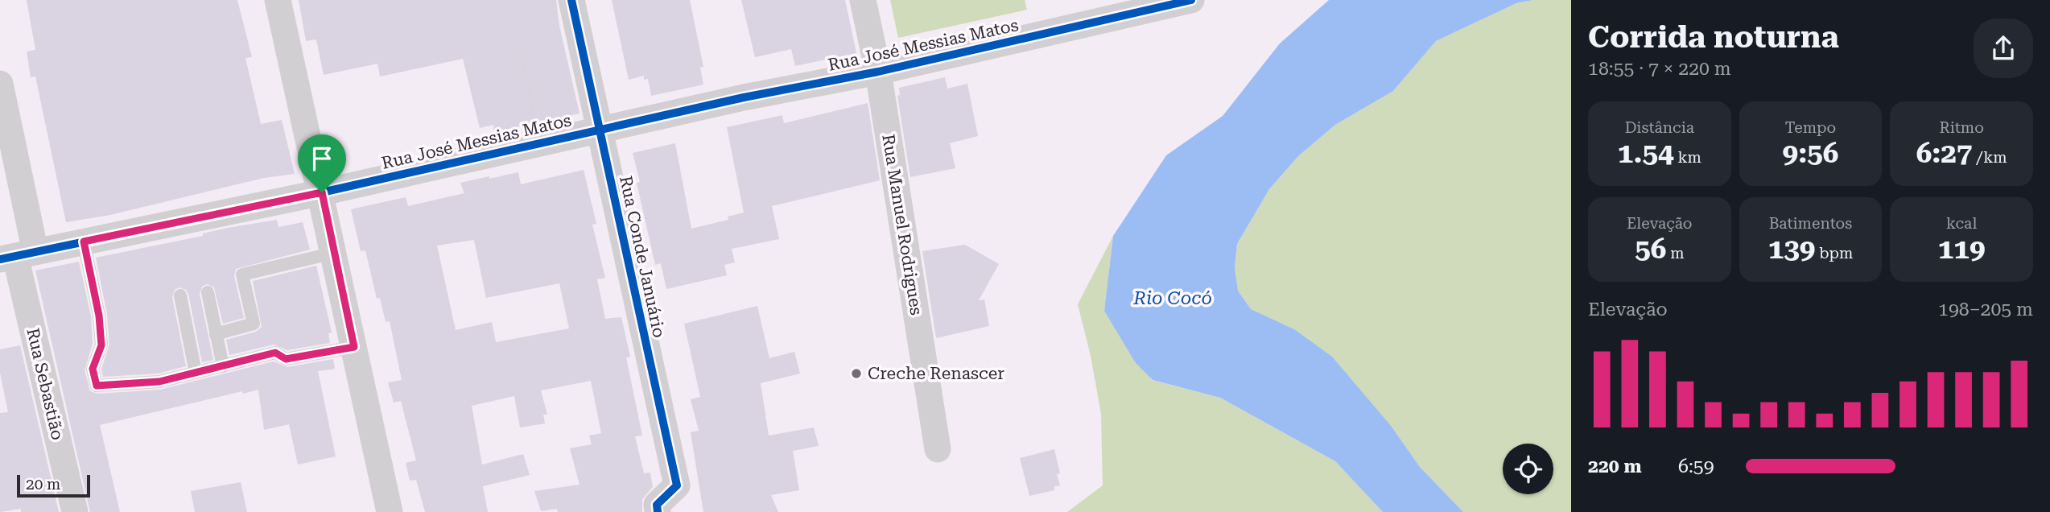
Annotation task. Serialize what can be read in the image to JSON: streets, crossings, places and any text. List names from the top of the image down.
{
  "streets": {
    "street": [
      "Rua José Messias Matos",
      "Rua Manuel Rodrigues",
      "Rua Conde Januário",
      "Rua Sebastião"
    ]
  },
  "crossings": [
    ["Rua José Messias Matos", "Rua Manuel Rodrigues"],
    ["Rua José Messias Matos", "Rua Conde Januário"],
    ["Rua José Messias Matos", "Rua Sebastião"]
  ],
  "water": ["Rio Cocó"],
  "places": ["Creche Renascer"],
  "scale_bar": "20 m",
  "page": {
    "heading": ["Corrida noturna", "18:55 · 7 × 220 m"],
    "stats": [
      ["Distância", "1.54 km"],
      ["Tempo", "9:56"],
      ["Ritmo", "6:27 /km"],
      ["Elevação", "56 m"],
      ["Batimentos", "139 bpm"],
      ["kcal", "119"]
    ],
    "chart": ["Elevação", "198–205 m"],
    "list": [
      {
        "name": "220 m",
        "note": "6:59"
      }
    ],
    "scale": "20 m"
  }
}
